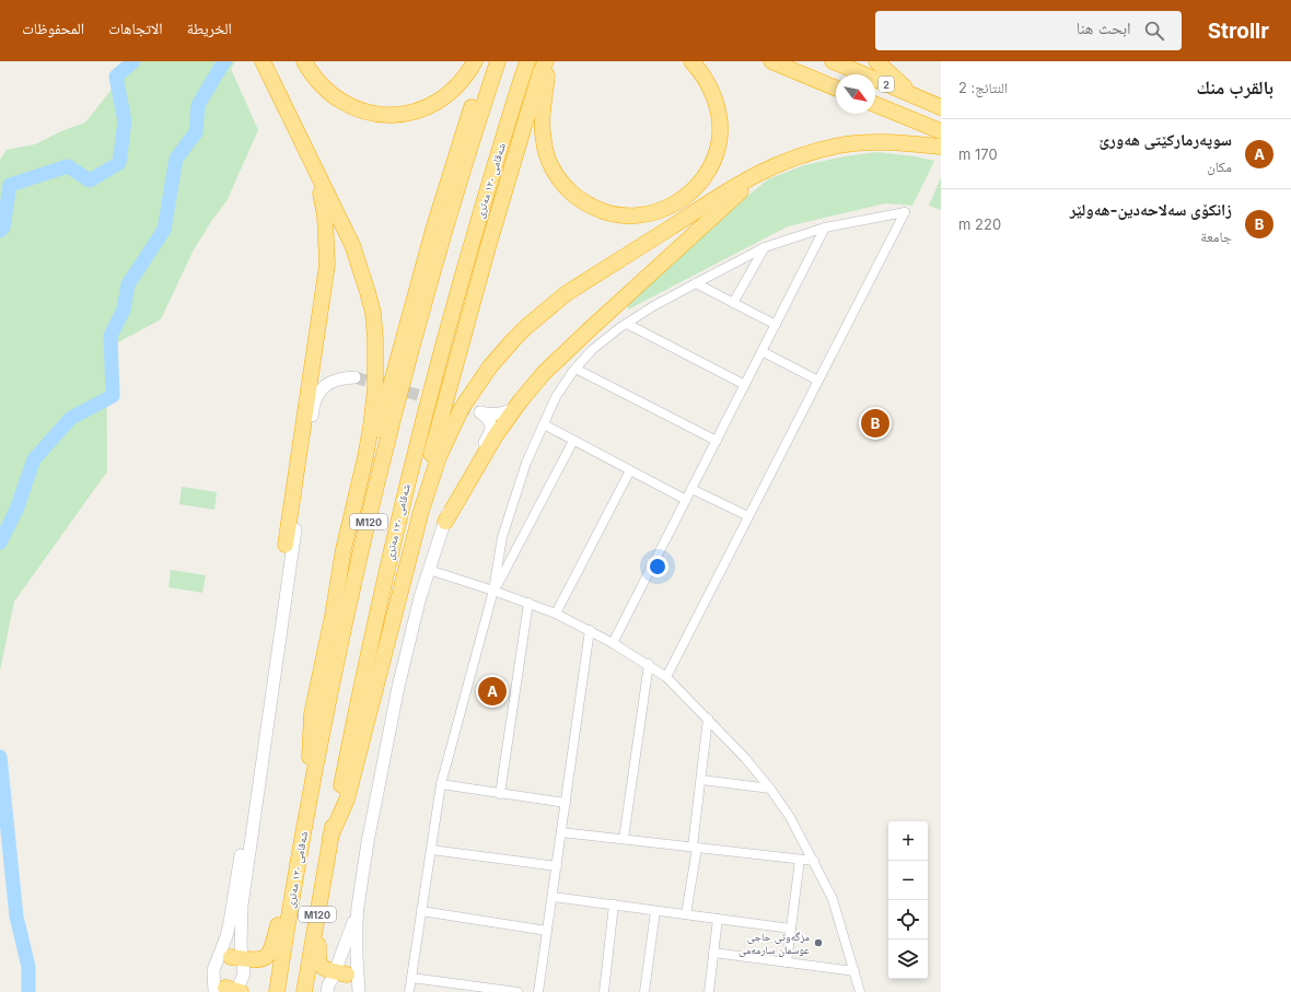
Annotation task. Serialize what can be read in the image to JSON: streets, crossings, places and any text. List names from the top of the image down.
{
  "streets": {
    "highway": ["2", "شەقامی ١٢٠ مەتری", "M120"]
  },
  "places": ["مزگەوتی حاجی عوسمان سارمەمی"],
  "north": "bottom right",
  "page": {
    "header": "Strollr",
    "search": "ابحث هنا",
    "nav": ["الخريطة", "الاتجاهات", "المحفوظات"],
    "heading": ["بالقرب منك", "النتائج: 2"],
    "list": [
      {
        "mark": "A",
        "name": "سوپەرمارکێتی هەورێ",
        "note": "مكان",
        "value": "170 m"
      },
      {
        "mark": "B",
        "name": "زانکۆی سەلاحەدین-هەولێر",
        "note": "جامعة",
        "value": "220 m"
      }
    ],
    "pins": ["B", "A"],
    "map_buttons": ["+", "−"]
  }
}
